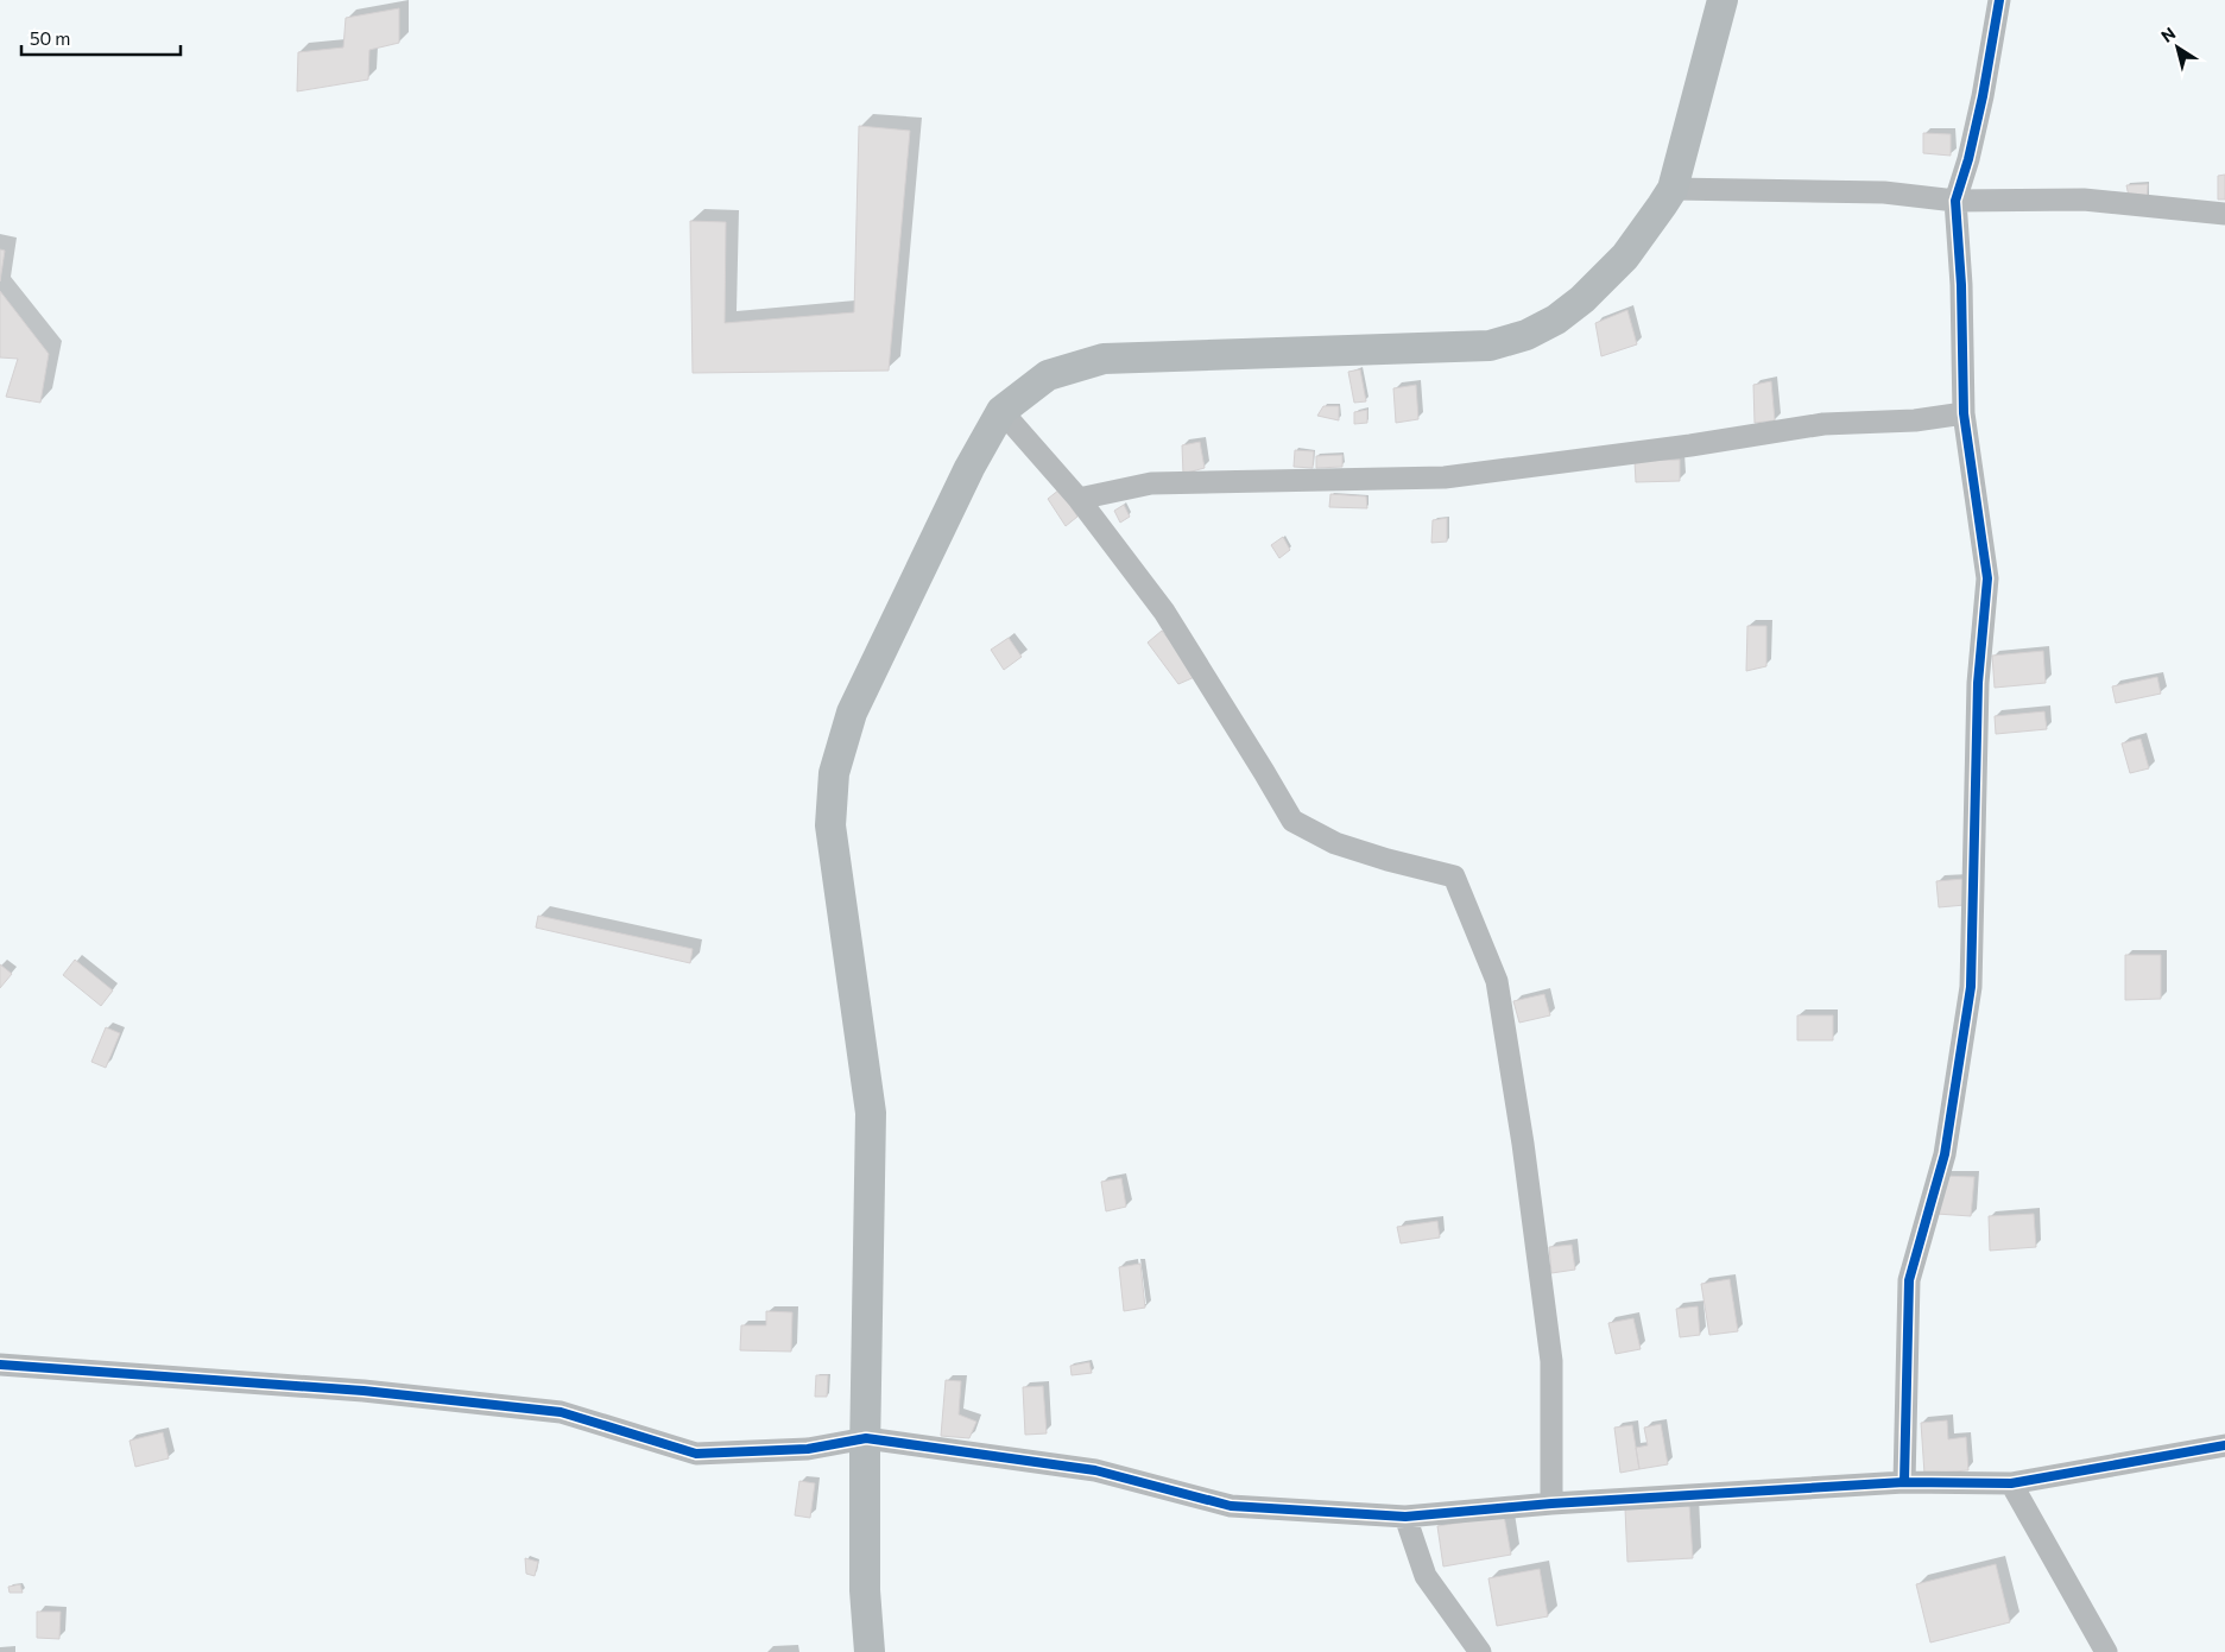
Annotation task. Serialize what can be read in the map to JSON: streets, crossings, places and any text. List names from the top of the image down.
{
  "scale_bar": "50 m",
  "north": "top left"
}
